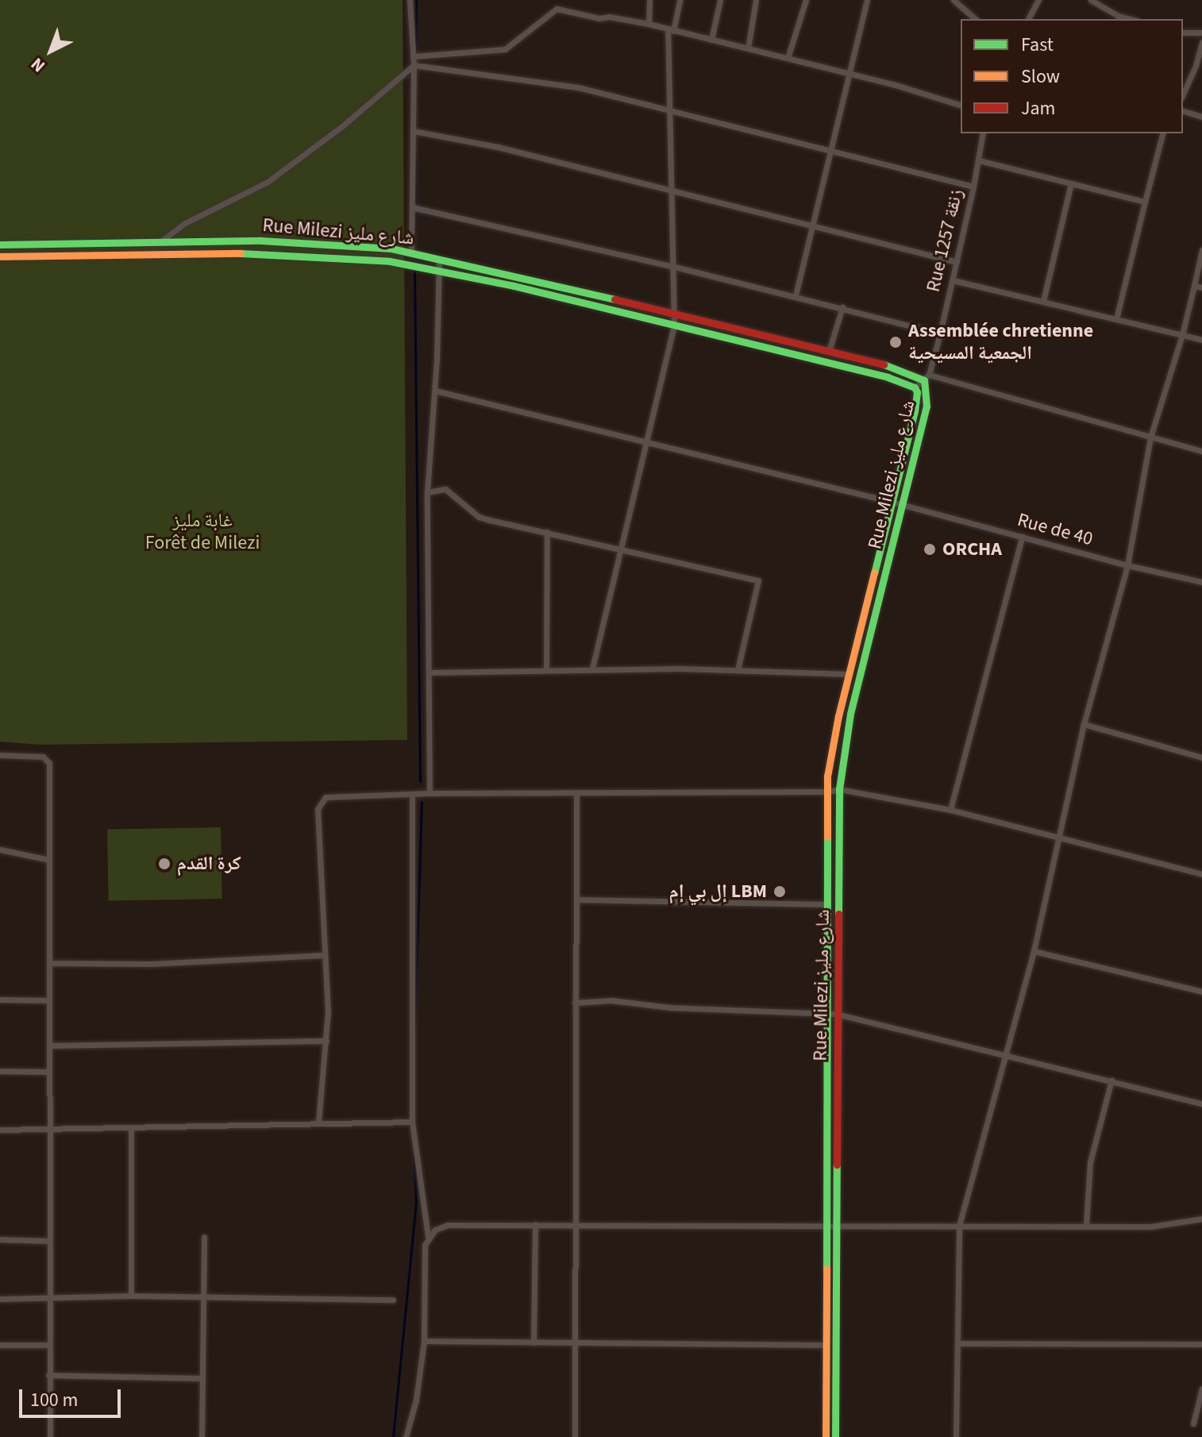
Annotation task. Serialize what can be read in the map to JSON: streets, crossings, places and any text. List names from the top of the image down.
{
  "streets": {
    "street": ["Rue Milezi شارع مليز", "Rue 1257 زنقة", "Rue de 40"]
  },
  "crossings": [
    ["Rue Milezi شارع مليز", "Rue 1257 زنقة"],
    ["Rue Milezi شارع مليز", "Rue de 40"]
  ],
  "parks": ["غابة مليز Forêt de Milezi"],
  "places": [
    "Assemblée chretienne الجمعية المسيحية",
    "ORCHA",
    "كرة القدم",
    "إل بي إم LBM"
  ],
  "legend": ["Fast", "Slow", "Jam"],
  "scale_bar": "100 m",
  "north": "bottom left"
}
